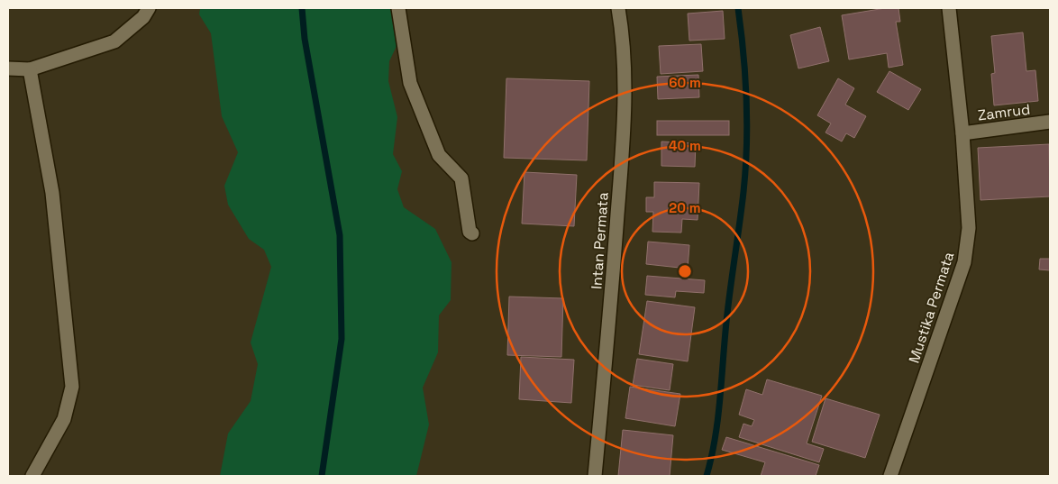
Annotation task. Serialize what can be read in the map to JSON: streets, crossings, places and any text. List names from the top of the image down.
{
  "streets": {
    "street": ["Zamrud", "Intan Permata", "Mustika Permata"]
  },
  "crossings": [
    ["Zamrud", "Mustika Permata"]
  ],
  "rings": ["60 m", "40 m", "20 m"]
}
